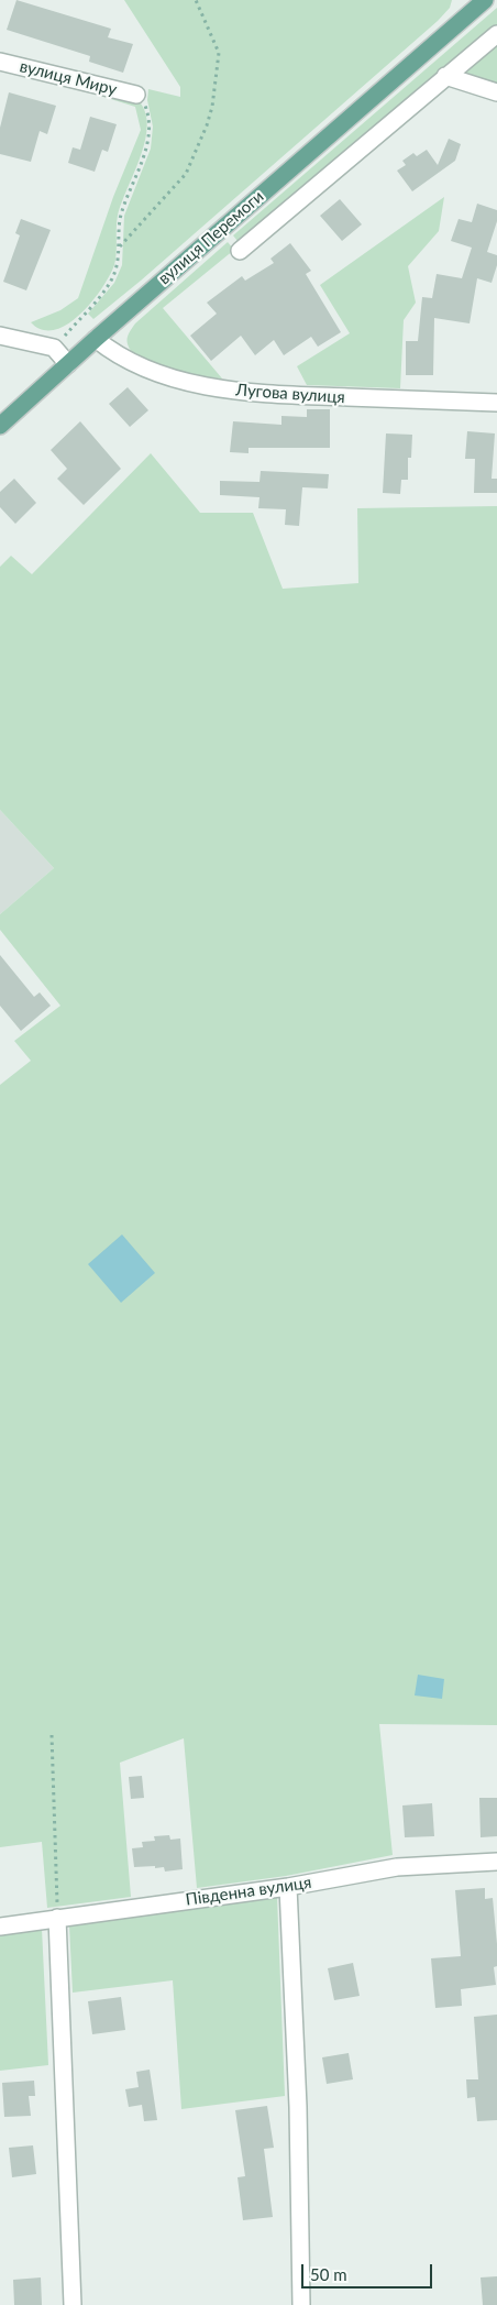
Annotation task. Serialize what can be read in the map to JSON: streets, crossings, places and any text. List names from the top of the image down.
{
  "streets": {
    "main road": ["вулиця Перемоги"],
    "street": ["вулиця Миру", "Лугова вулиця", "Південна вулиця"]
  },
  "crossings": [
    ["вулиця Перемоги", "Лугова вулиця"]
  ],
  "scale_bar": "50 m"
}
